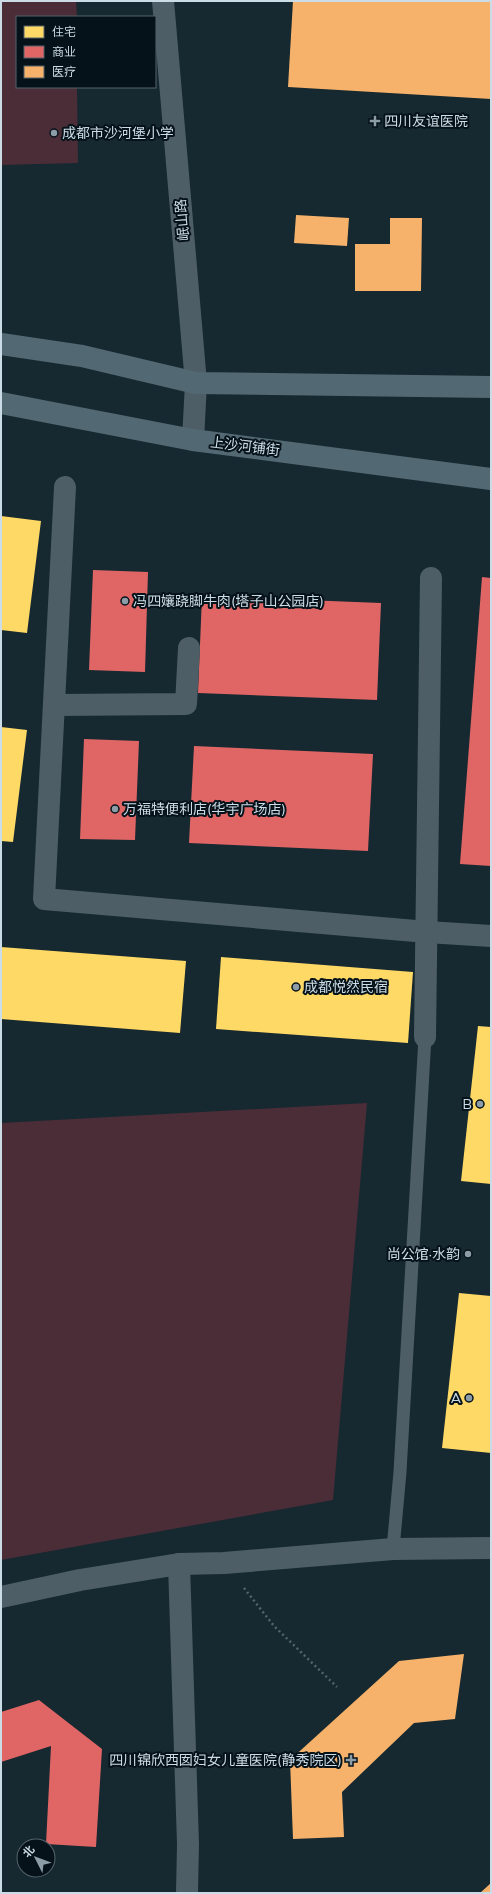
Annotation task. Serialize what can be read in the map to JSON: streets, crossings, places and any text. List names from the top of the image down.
{
  "streets": {
    "main road": ["上沙河铺街"],
    "street": ["岷山路"]
  },
  "crossings": [
    ["岷山路", "上沙河铺街"]
  ],
  "places": {
    "health": ["四川友谊医院", "四川锦欣西囡妇女儿童医院(静秀院区)"],
    "other": [
      "成都市沙河堡小学",
      "冯四孃跷脚牛肉(塔子山公园店)",
      "万福特便利店(华宇广场店)",
      "成都悦然民宿",
      "B",
      "尚公馆·水韵",
      "A"
    ]
  },
  "legend": ["住宅", "商业", "医疗"],
  "north": "top left"
}
